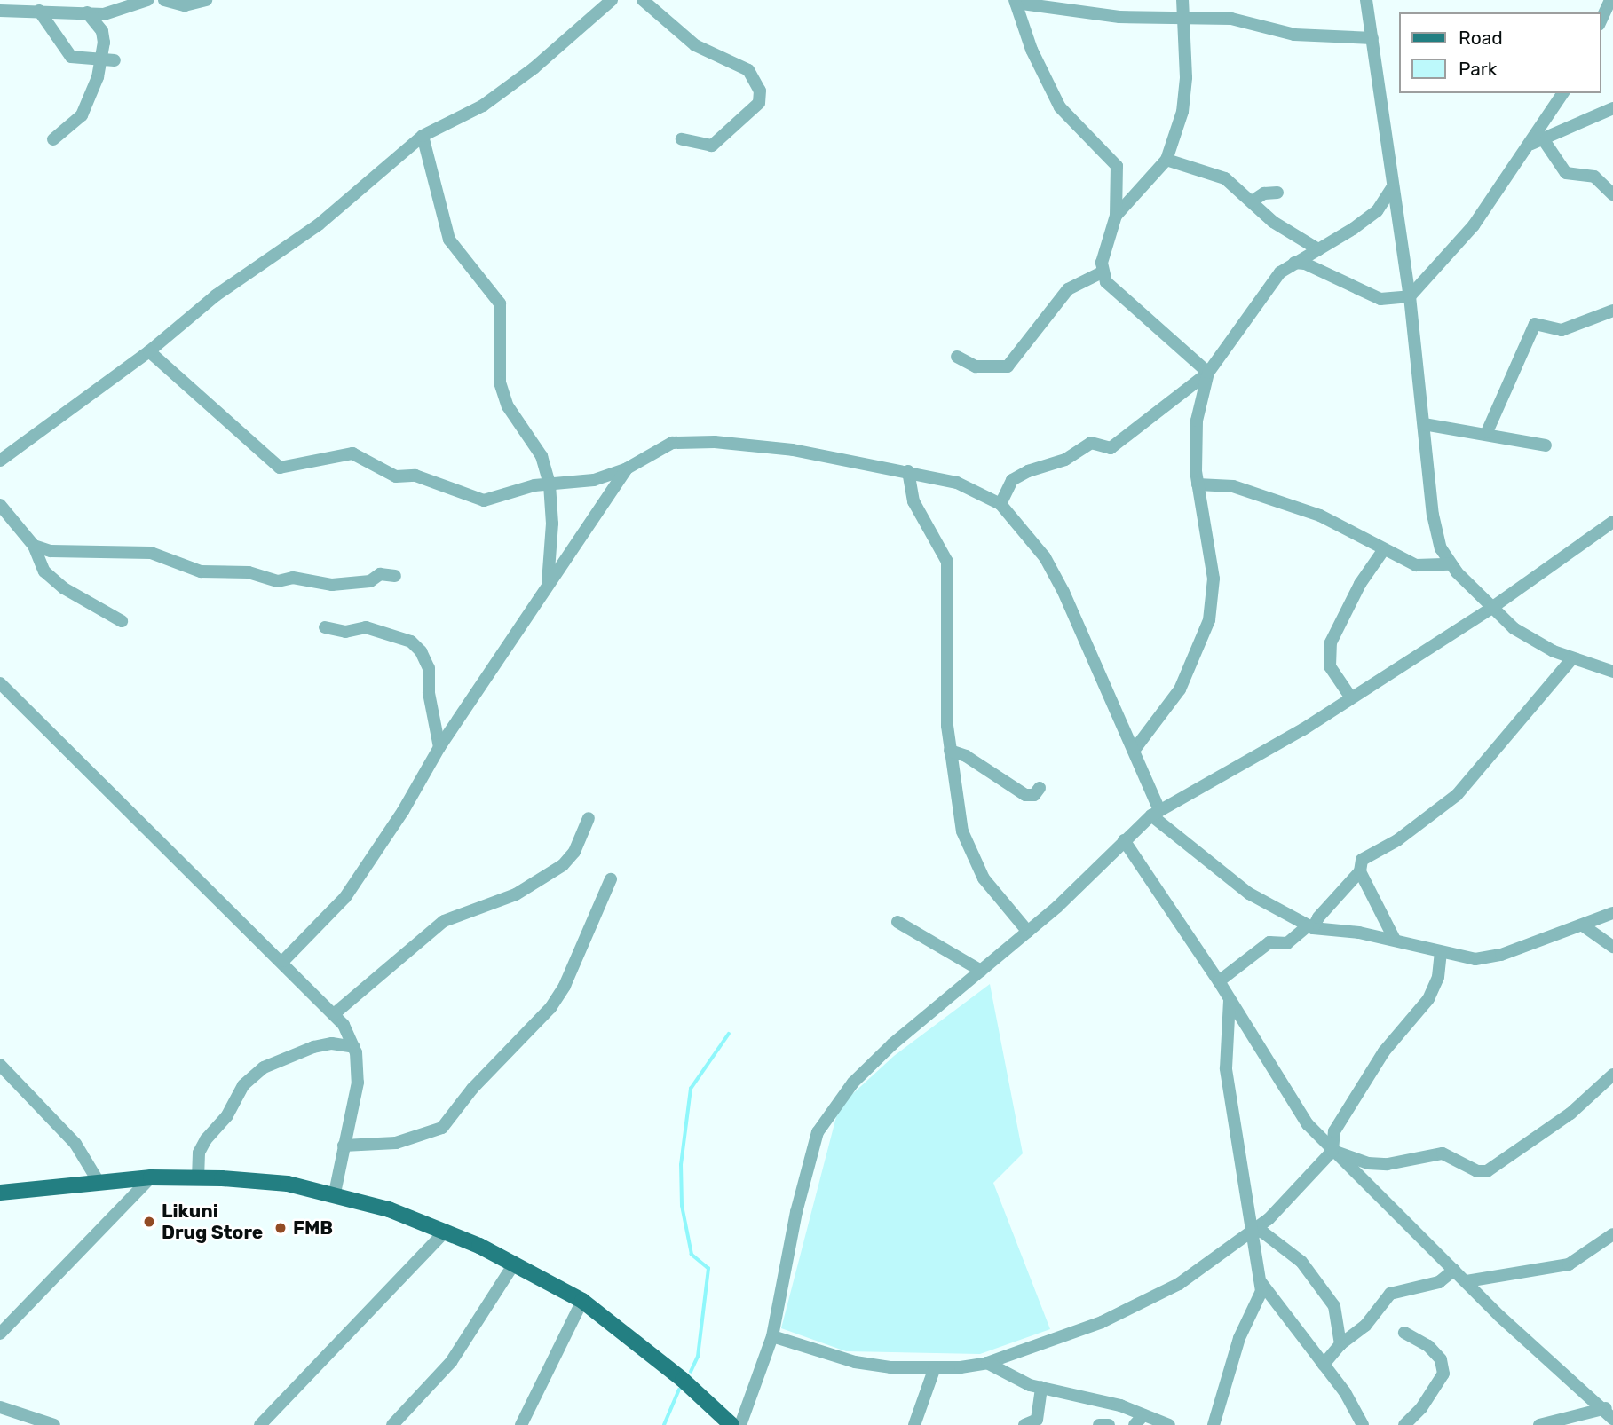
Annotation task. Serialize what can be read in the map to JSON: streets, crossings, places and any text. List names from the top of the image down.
{
  "places": ["Likuni Drug Store", "FMB"],
  "legend": ["Road", "Park"]
}
